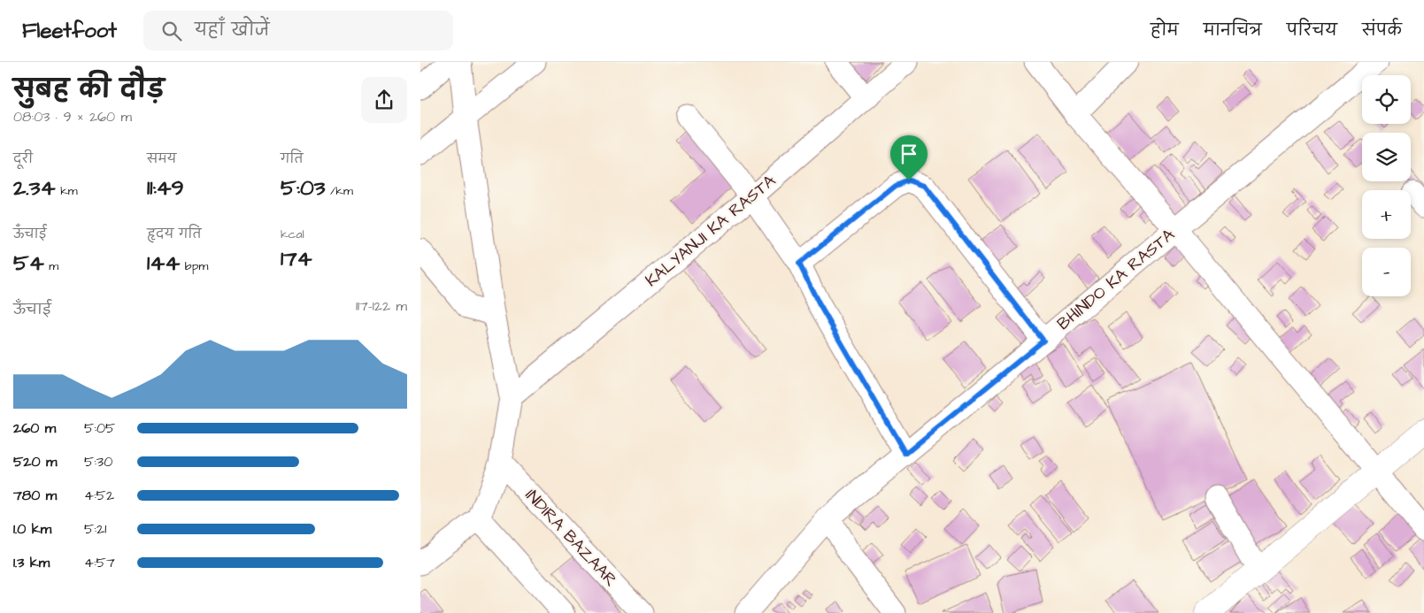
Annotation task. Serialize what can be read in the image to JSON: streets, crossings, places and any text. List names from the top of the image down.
{
  "streets": {
    "street": ["KALYANJI KA RASTA", "BHINDO KA RASTA", "INDIRA BAZAAR"]
  },
  "page": {
    "header": "Fleetfoot",
    "search": "यहाँ खोजें",
    "nav": [
      "होम",
      "मानचित्र",
      "परिचय",
      "संपर्क"
    ],
    "heading": ["सुबह की दौड़", "08:03 · 9 × 260 m"],
    "map_buttons": ["+", "−"],
    "stats": [
      ["दूरी", "2.34 km"],
      ["समय", "11:49"],
      ["गति", "5:03 /km"],
      ["ऊँचाई", "54 m"],
      ["हृदय गति", "144 bpm"],
      ["kcal", "174"]
    ],
    "chart": ["ऊँचाई", "117–122 m"],
    "list": [
      {
        "name": "260 m",
        "note": "5:05"
      },
      {
        "name": "520 m",
        "note": "5:30"
      },
      {
        "name": "780 m",
        "note": "4:52"
      },
      {
        "name": "1.0 km",
        "note": "5:21"
      },
      {
        "name": "1.3 km",
        "note": "4:57"
      }
    ]
  }
}
